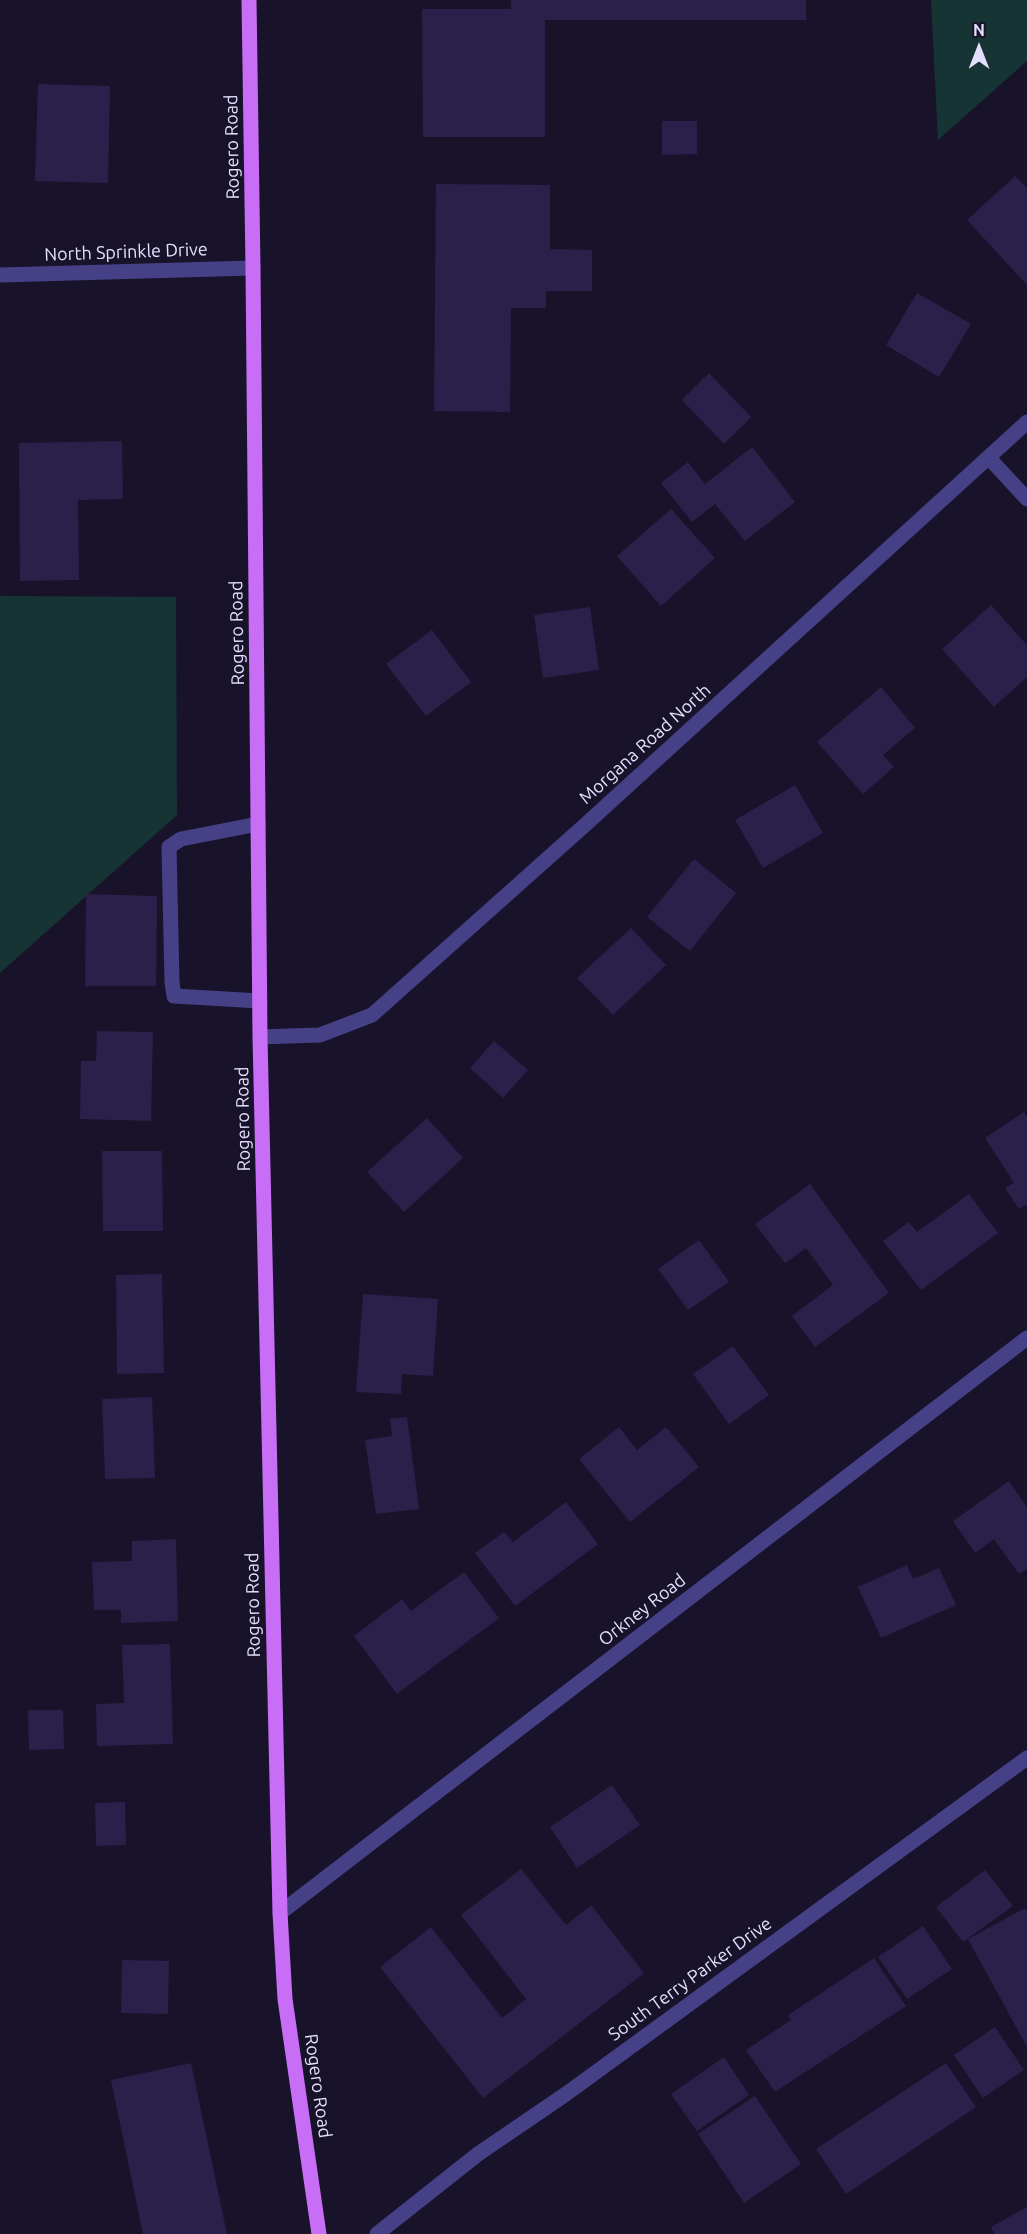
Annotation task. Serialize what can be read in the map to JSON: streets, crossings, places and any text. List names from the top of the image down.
{
  "streets": {
    "main road": ["Rogero Road"],
    "street": [
      "North Sprinkle Drive",
      "Morgana Road North",
      "Orkney Road",
      "South Terry Parker Drive"
    ]
  },
  "crossings": [
    ["Rogero Road", "North Sprinkle Drive"],
    ["Rogero Road", "Morgana Road North"],
    ["Rogero Road", "Orkney Road"]
  ],
  "north": "top"
}
